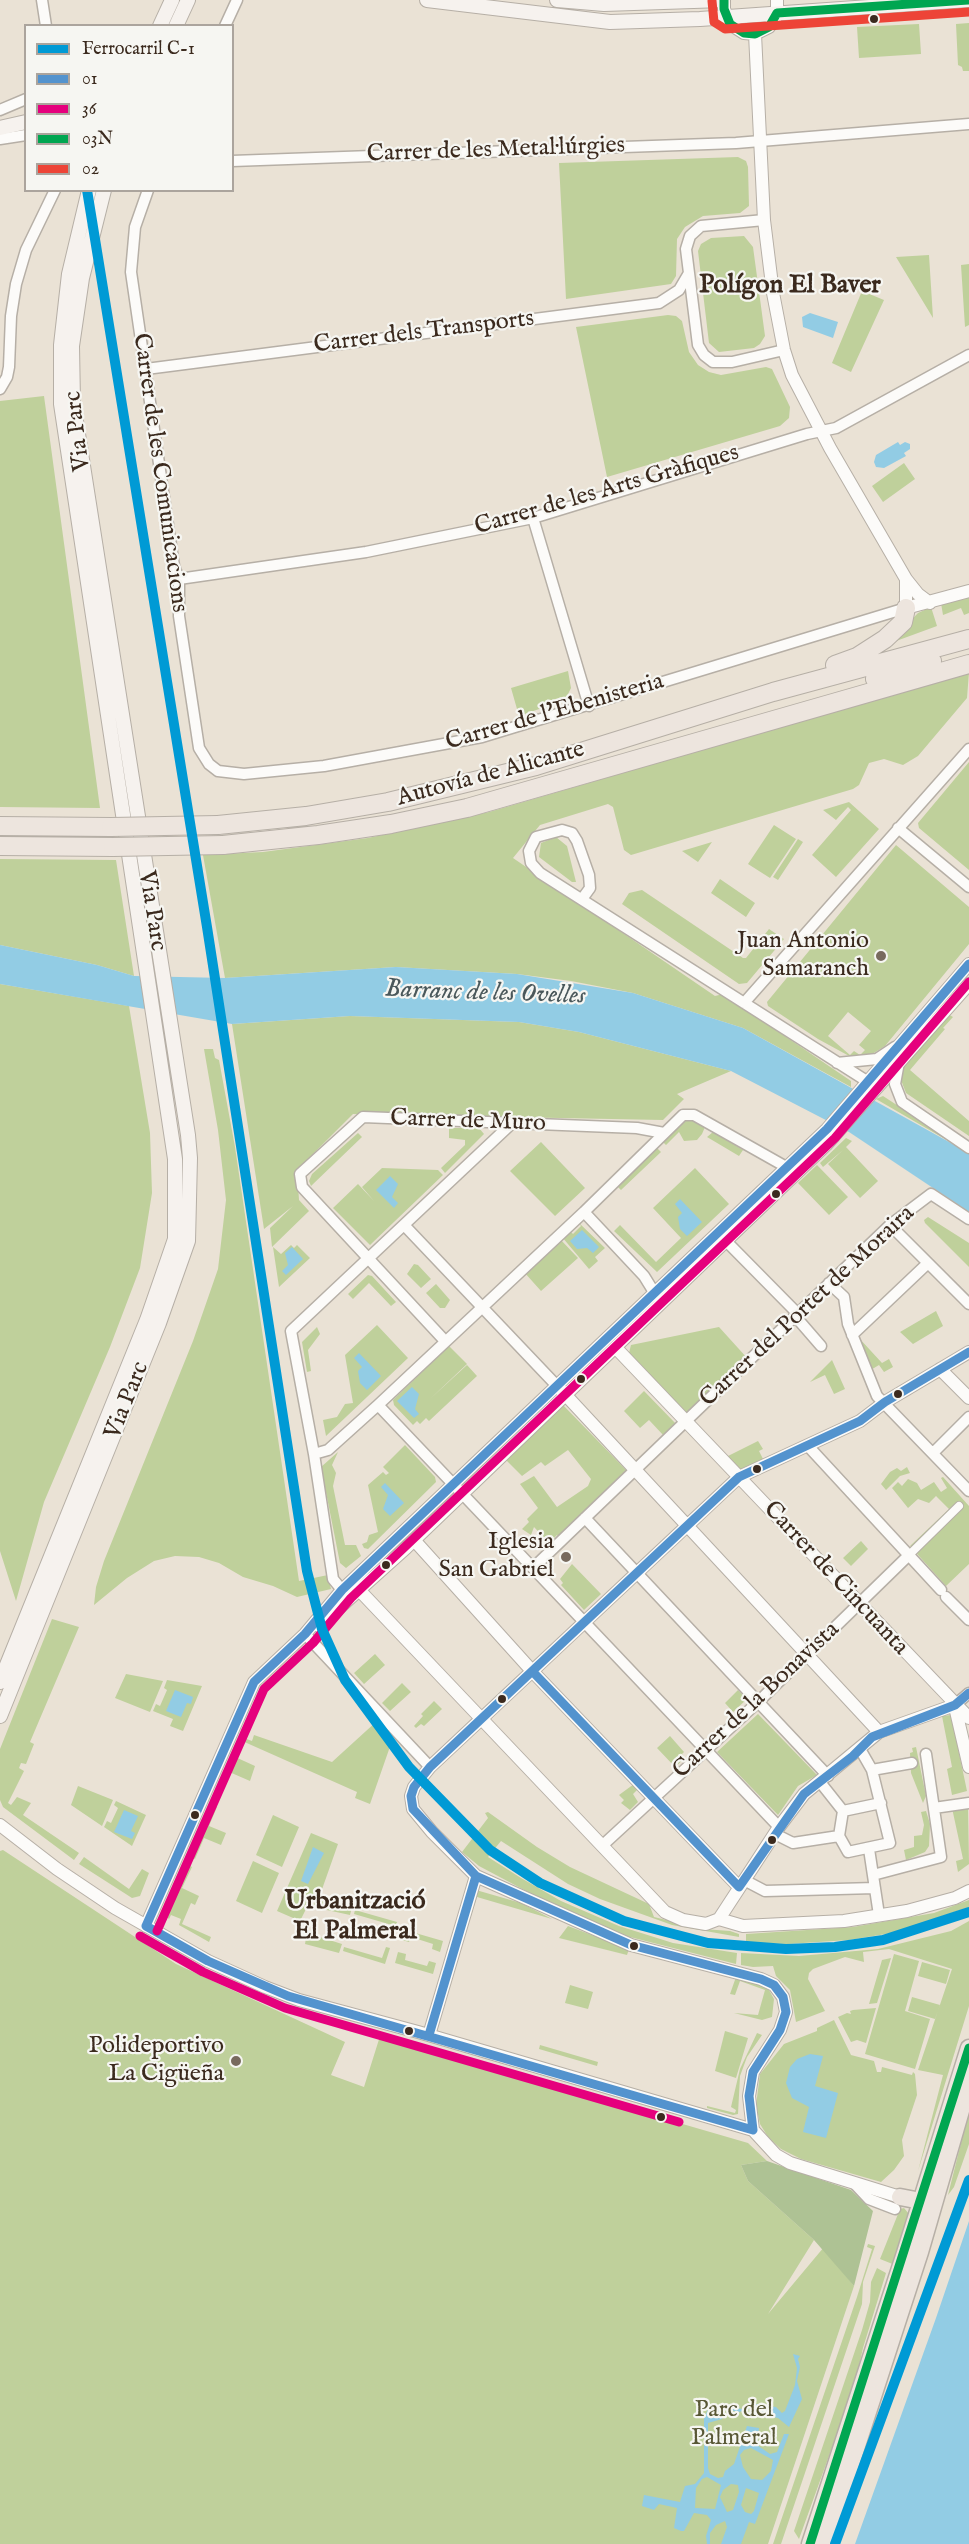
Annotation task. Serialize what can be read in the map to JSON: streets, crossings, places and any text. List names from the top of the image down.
{
  "streets": {
    "highway": ["Autovía de Alicante"],
    "main road": ["Via Parc"],
    "street": [
      "Carrer de les Metal·lúrgies",
      "Carrer dels Transports",
      "Carrer de les Comunicacions",
      "Carrer de les Arts Gràfiques",
      "Carrer de l'Ebenisteria",
      "Carrer de Muro",
      "Carrer del Portet de Moraira",
      "Carrer de Cincuanta",
      "Carrer de la Bonavista"
    ]
  },
  "crossings": [
    ["Carrer dels Transports", "Carrer de les Comunicacions"],
    ["Carrer de les Comunicacions", "Carrer de les Arts Gràfiques"],
    ["Carrer de les Comunicacions", "Carrer de l'Ebenisteria"],
    ["Carrer del Portet de Moraira", "Carrer de Cincuanta"],
    ["Carrer de Cincuanta", "Carrer de la Bonavista"]
  ],
  "districts": ["Polígon El Baver", "Urbanització El Palmeral"],
  "water": ["Barranc de les Ovelles"],
  "parks": ["Parc del Palmeral"],
  "places": ["Juan Antonio Samaranch", "Iglesia San Gabriel", "Polideportivo La Cigüeña"],
  "lines": [
    "transit line 03N",
    "transit line 02",
    "rail line C-1",
    "transit line 01",
    "transit line 36"
  ],
  "legend": [
    "Ferrocarril C-1",
    "01",
    "36",
    "03N",
    "02"
  ]
}
